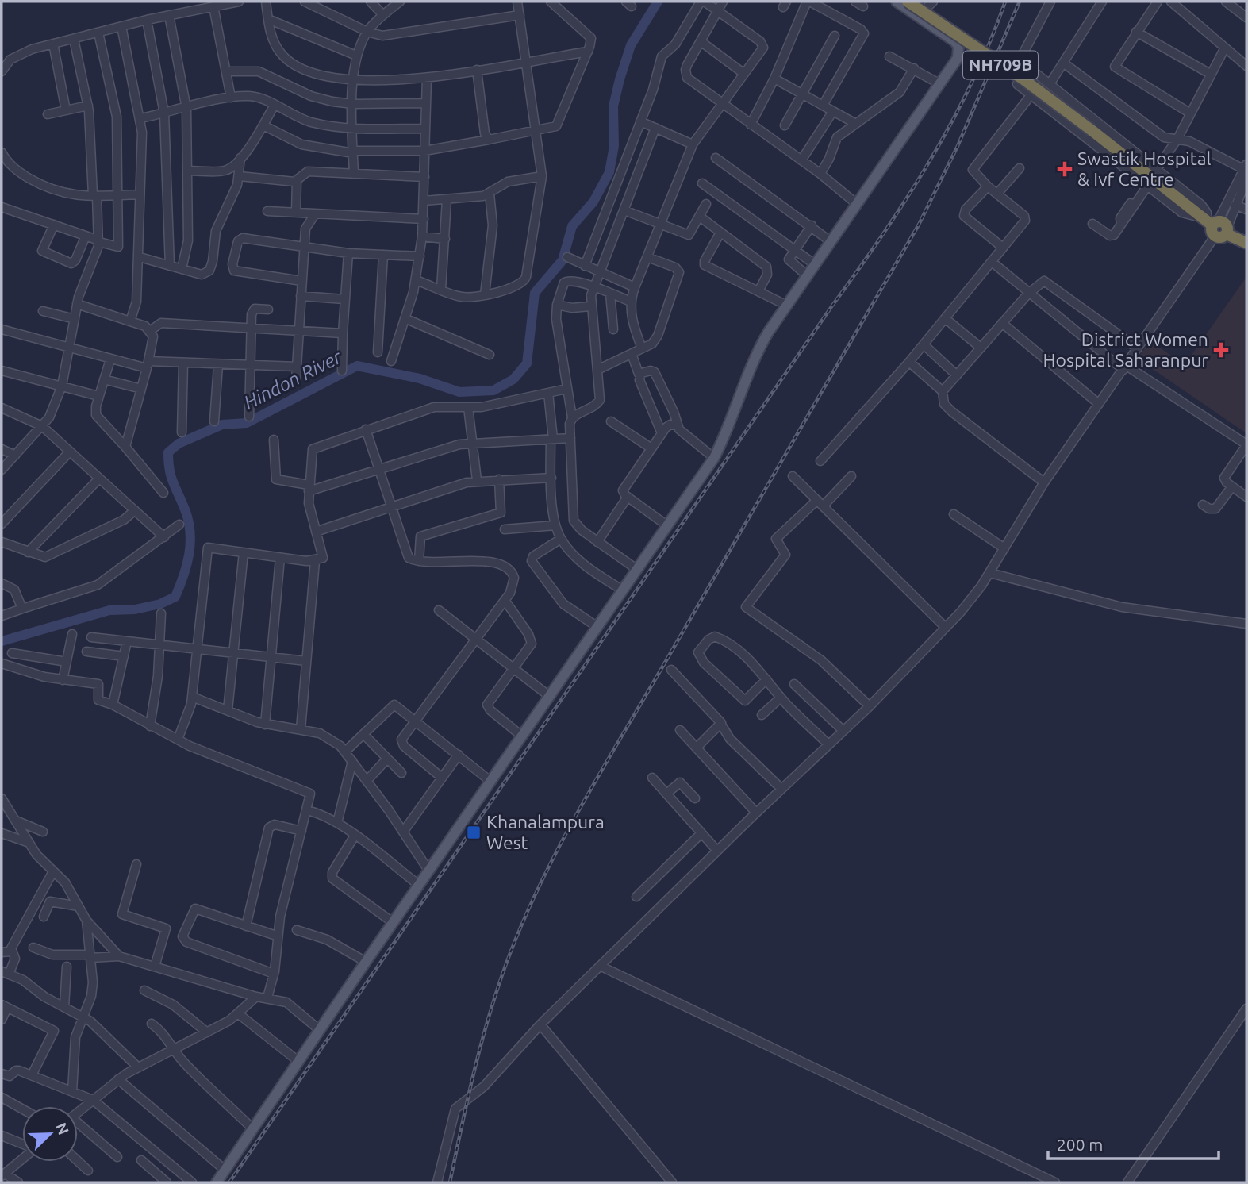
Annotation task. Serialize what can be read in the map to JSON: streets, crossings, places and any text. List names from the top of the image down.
{
  "streets": {
    "highway": ["NH709B"]
  },
  "water": ["Hindon River"],
  "places": {
    "health": ["Swastik Hospital & Ivf Centre", "District Women Hospital Saharanpur"],
    "transit": ["Khanalampura West"]
  },
  "scale_bar": "200 m",
  "north": "top right"
}
